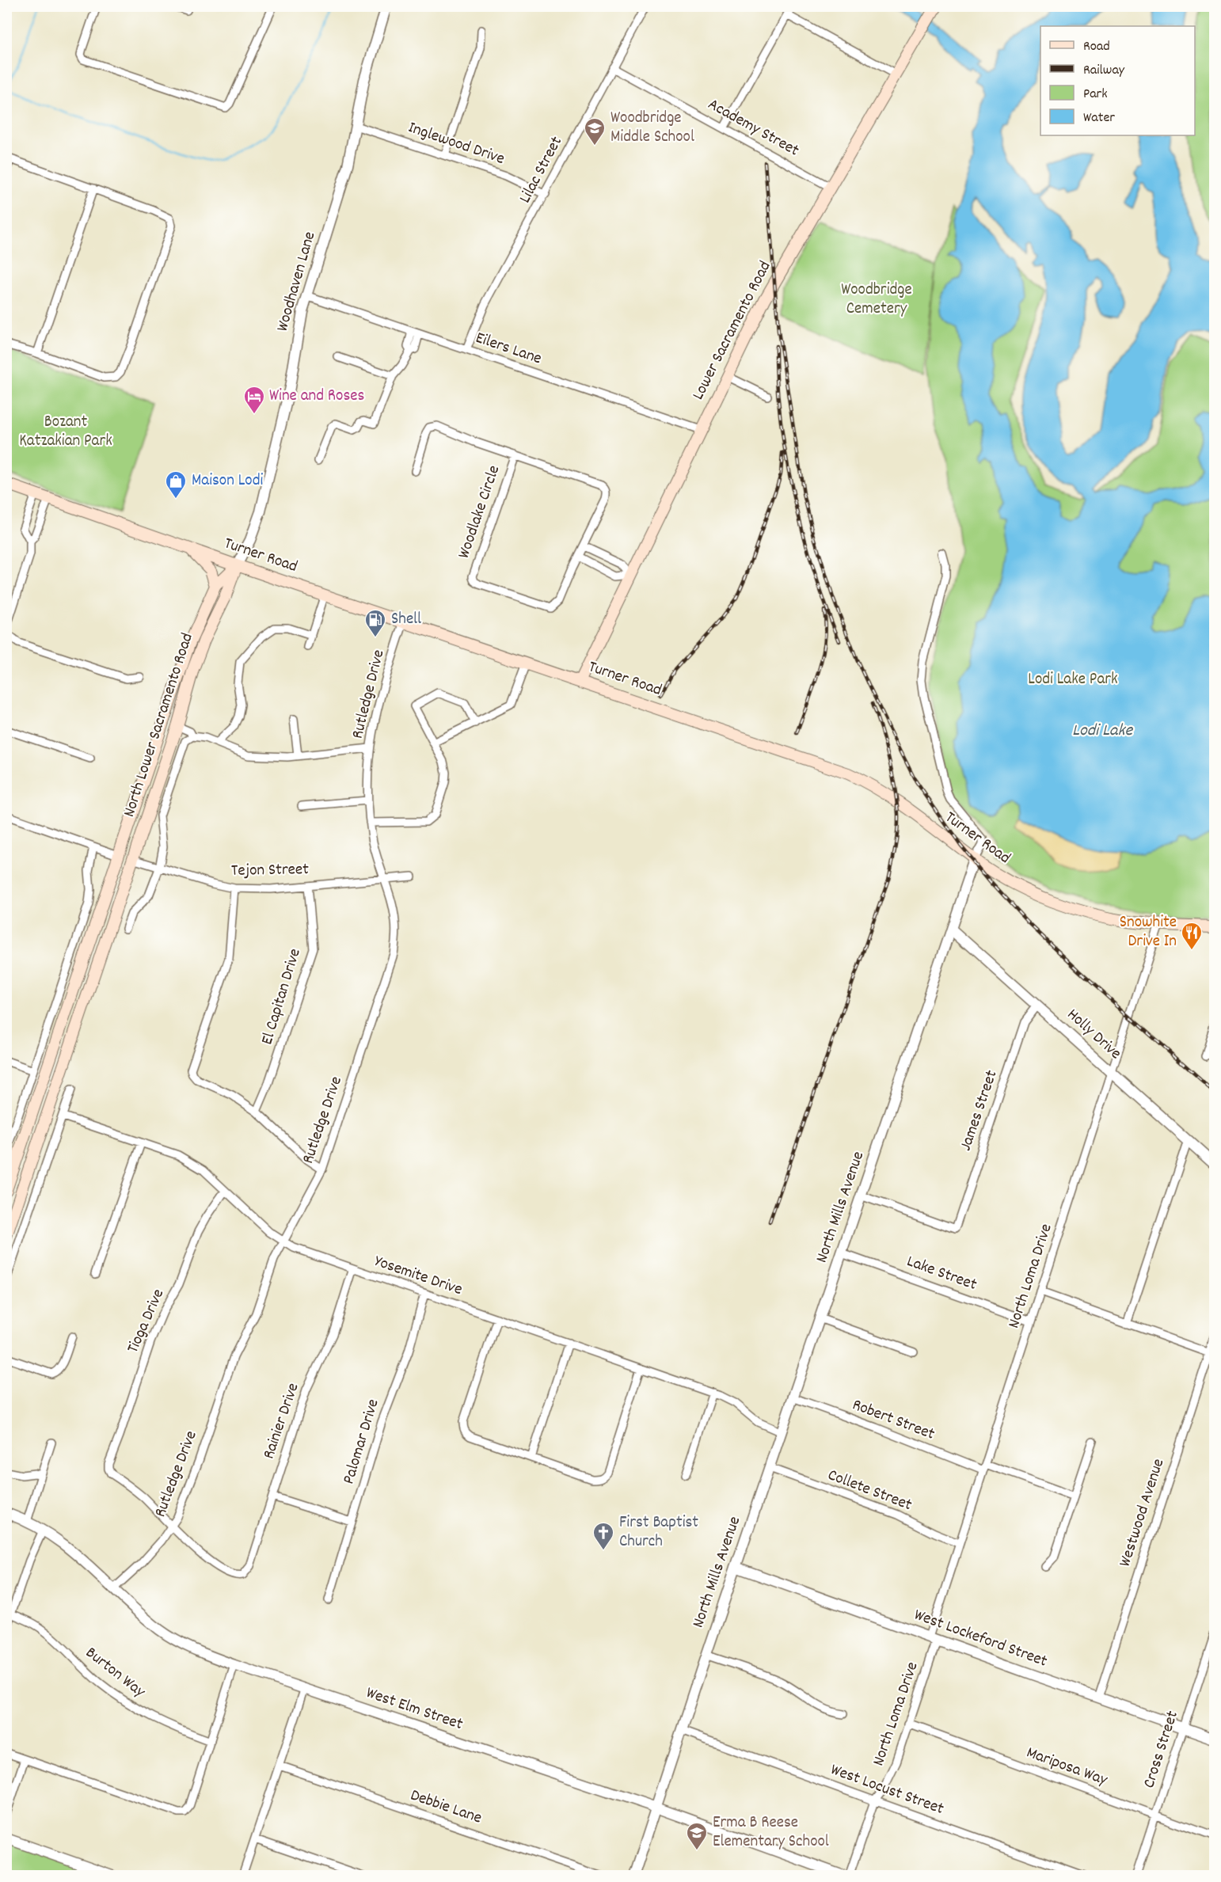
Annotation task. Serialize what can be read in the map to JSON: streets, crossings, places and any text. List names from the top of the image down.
{
  "streets": {
    "main road": ["Lower Sacramento Road", "Turner Road", "North Lower Sacramento Road"],
    "street": [
      "Academy Street",
      "Inglewood Drive",
      "Lilac Street",
      "Woodhaven Lane",
      "Eilers Lane",
      "Woodlake Circle",
      "Rutledge Drive",
      "Tejon Street",
      "El Capitan Drive",
      "Holly Drive",
      "James Street",
      "North Mills Avenue",
      "Lake Street",
      "Yosemite Drive",
      "North Loma Drive",
      "Tioga Drive",
      "Robert Street",
      "Rainier Drive",
      "Palomar Drive",
      "Collete Street",
      "Westwood Avenue",
      "West Lockeford Street",
      "Burton Way",
      "West Elm Street",
      "Cross Street",
      "Mariposa Way",
      "West Locust Street",
      "Debbie Lane"
    ]
  },
  "crossings": [
    ["Academy Street", "Lilac Street"],
    ["Academy Street", "Lower Sacramento Road"],
    ["Inglewood Drive", "Lilac Street"],
    ["Inglewood Drive", "Woodhaven Lane"],
    ["Lilac Street", "Eilers Lane"],
    ["Woodhaven Lane", "Eilers Lane"],
    ["Woodhaven Lane", "Turner Road"],
    ["Woodhaven Lane", "North Lower Sacramento Road"],
    ["Lower Sacramento Road", "Eilers Lane"],
    ["Lower Sacramento Road", "Turner Road"],
    ["Turner Road", "Rutledge Drive"],
    ["Turner Road", "North Lower Sacramento Road"],
    ["Turner Road", "North Mills Avenue"],
    ["Turner Road", "North Loma Drive"],
    ["Rutledge Drive", "Tejon Street"],
    ["Rutledge Drive", "Yosemite Drive"],
    ["Rutledge Drive", "Tioga Drive"],
    ["Rutledge Drive", "Rainier Drive"],
    ["Rutledge Drive", "West Elm Street"],
    ["North Lower Sacramento Road", "Tejon Street"],
    ["Tejon Street", "El Capitan Drive"],
    ["Holly Drive", "James Street"],
    ["Holly Drive", "North Mills Avenue"],
    ["Holly Drive", "North Loma Drive"],
    ["James Street", "North Mills Avenue"],
    ["North Mills Avenue", "Lake Street"],
    ["North Mills Avenue", "Yosemite Drive"],
    ["North Mills Avenue", "Robert Street"],
    ["North Mills Avenue", "Collete Street"],
    ["North Mills Avenue", "West Lockeford Street"],
    ["North Mills Avenue", "West Elm Street"],
    ["North Mills Avenue", "West Locust Street"],
    ["Lake Street", "North Loma Drive"],
    ["Yosemite Drive", "Tioga Drive"],
    ["Yosemite Drive", "Rainier Drive"],
    ["Yosemite Drive", "Palomar Drive"],
    ["North Loma Drive", "Robert Street"],
    ["North Loma Drive", "Collete Street"],
    ["North Loma Drive", "West Lockeford Street"],
    ["North Loma Drive", "West Elm Street"],
    ["North Loma Drive", "Mariposa Way"],
    ["North Loma Drive", "West Locust Street"],
    ["Tioga Drive", "Rainier Drive"],
    ["Westwood Avenue", "West Lockeford Street"],
    ["West Lockeford Street", "Cross Street"],
    ["Cross Street", "Mariposa Way"]
  ],
  "water": ["Lodi Lake"],
  "parks": ["Woodbridge Cemetery", "Bozant Katzakian Park", "Lodi Lake Park"],
  "places": {
    "school or university": ["Woodbridge Middle School", "Erma B Reese Elementary School"],
    "hotel": ["Wine and Roses"],
    "shop": ["Maison Lodi"],
    "fuel station": ["Shell"],
    "restaurant": ["Snowhite Drive In"],
    "church": ["First Baptist Church"]
  },
  "legend": [
    "Road",
    "Railway",
    "Park",
    "Water"
  ]
}
